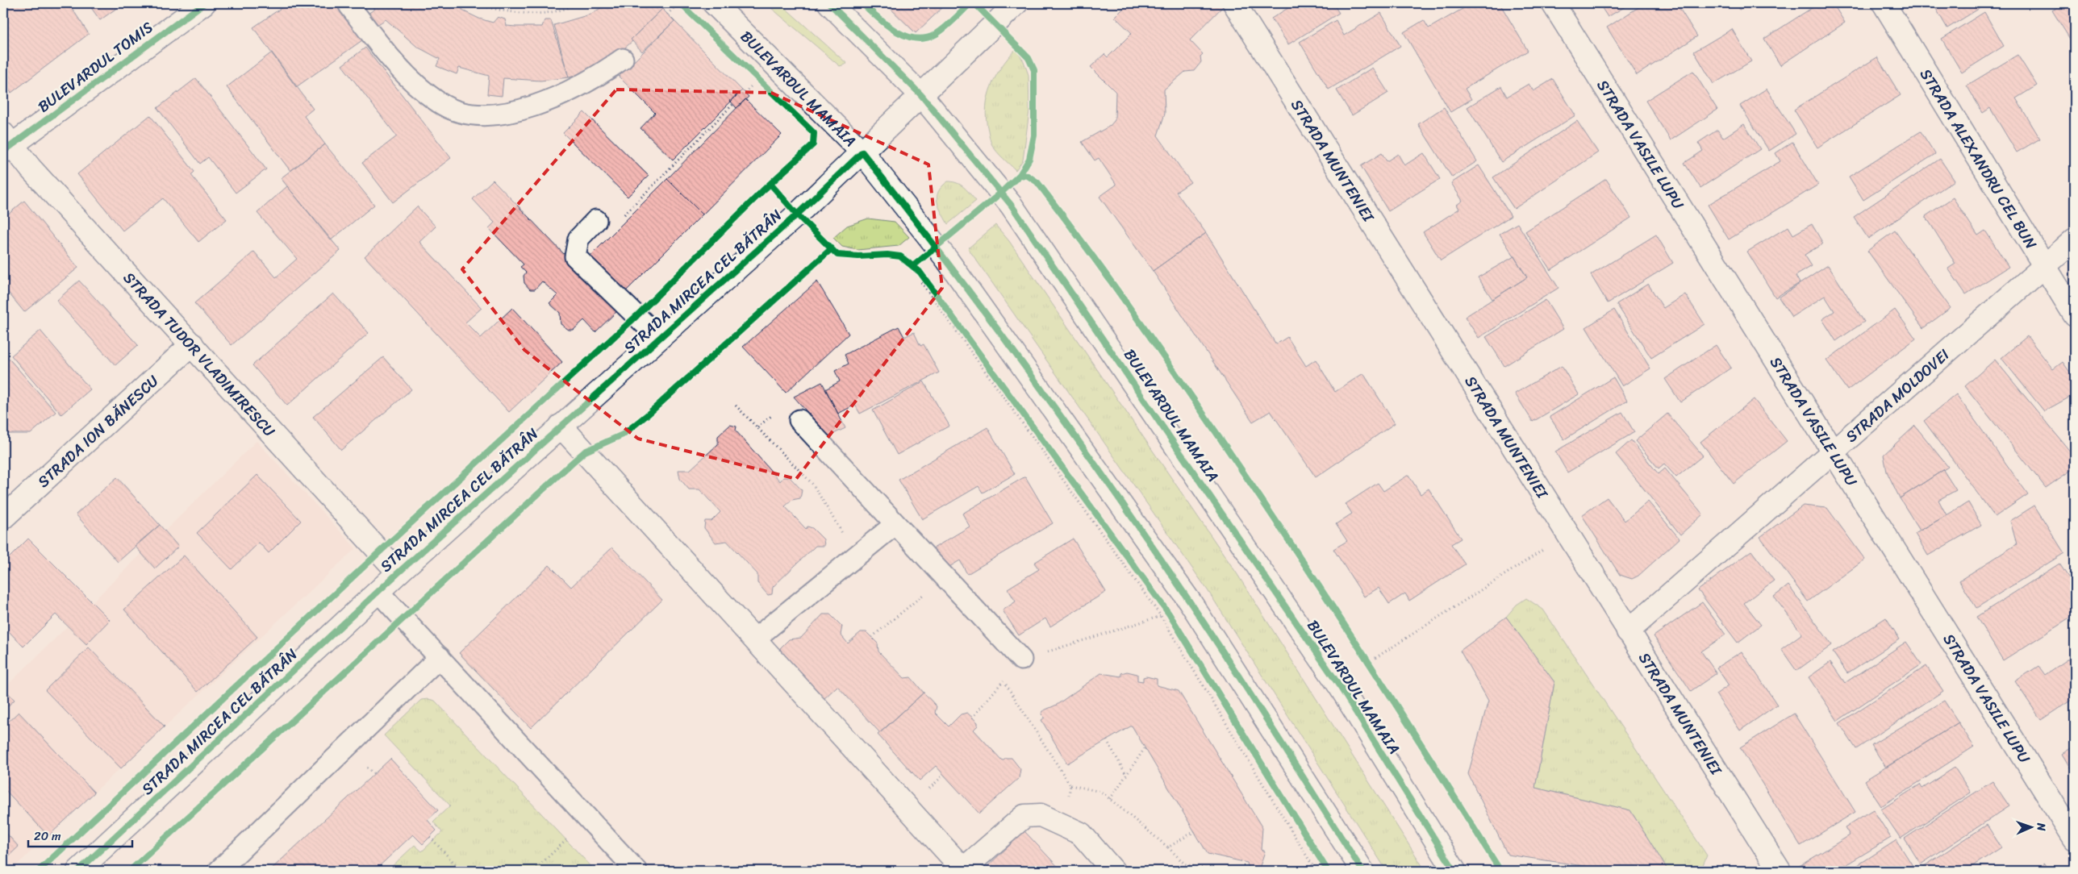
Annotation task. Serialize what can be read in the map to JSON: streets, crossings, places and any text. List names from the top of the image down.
{
  "streets": {
    "street": [
      "BULEVARDUL TOMIS",
      "BULEVARDUL MAMAIA",
      "STRADA VASILE LUPU",
      "STRADA ALEXANDRU CEL BUN",
      "STRADA MUNTENIEI",
      "STRADA MIRCEA CEL BĂTRÂN",
      "STRADA TUDOR VLADIMIRESCU",
      "STRADA MOLDOVEI",
      "STRADA ION BĂNESCU"
    ]
  },
  "crossings": [
    ["BULEVARDUL TOMIS", "STRADA TUDOR VLADIMIRESCU"],
    ["BULEVARDUL MAMAIA", "STRADA MIRCEA CEL BĂTRÂN"],
    ["STRADA VASILE LUPU", "STRADA MOLDOVEI"],
    ["STRADA ALEXANDRU CEL BUN", "STRADA MOLDOVEI"],
    ["STRADA MUNTENIEI", "STRADA MOLDOVEI"],
    ["STRADA MIRCEA CEL BĂTRÂN", "STRADA TUDOR VLADIMIRESCU"],
    ["STRADA TUDOR VLADIMIRESCU", "STRADA ION BĂNESCU"]
  ],
  "scale_bar": "20 m",
  "north": "right"
}
